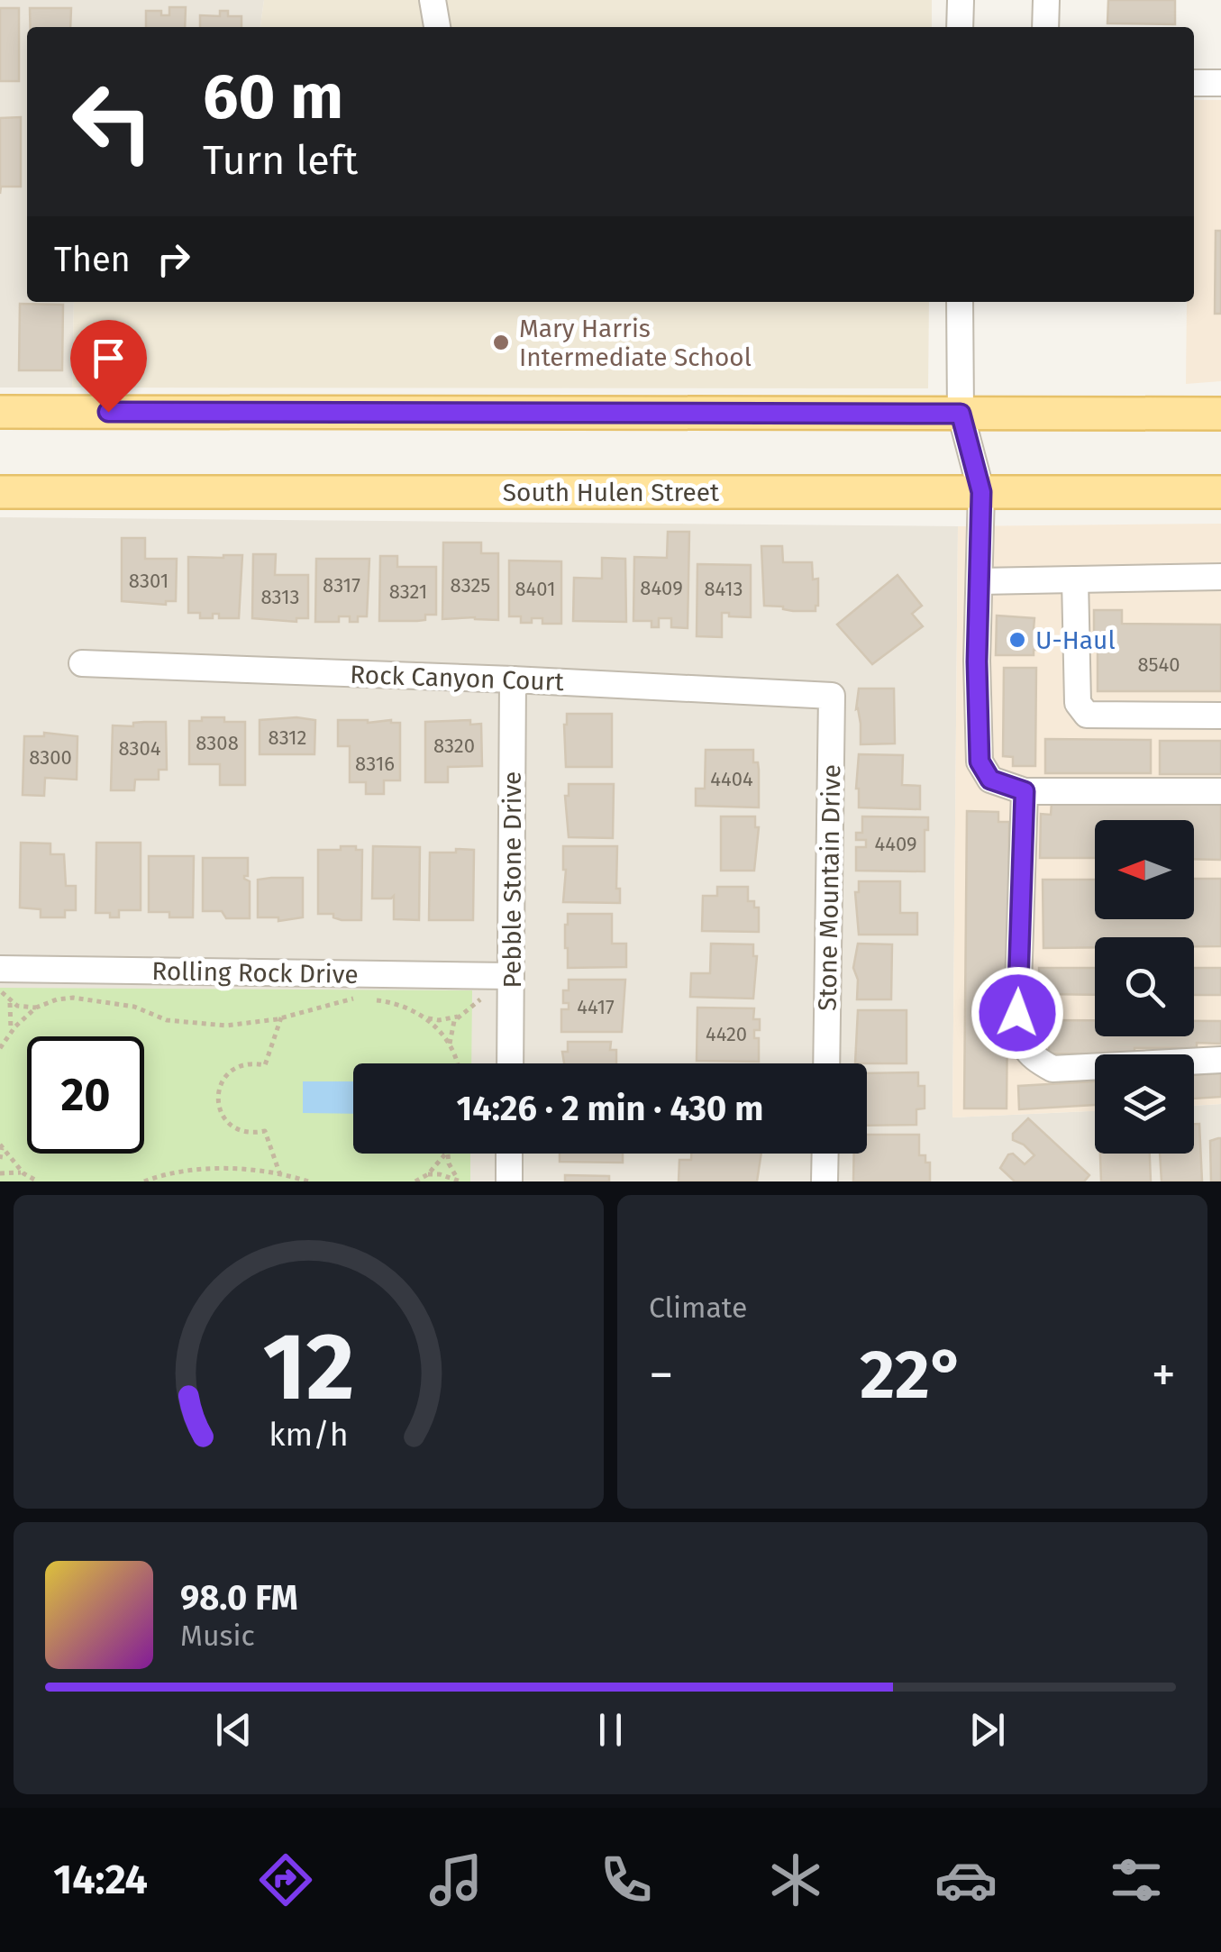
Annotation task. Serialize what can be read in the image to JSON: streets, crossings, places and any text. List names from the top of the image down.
{
  "streets": {
    "main road": ["South Hulen Street"],
    "street": [
      "Rock Canyon Court",
      "Pebble Stone Drive",
      "Stone Mountain Drive",
      "Rolling Rock Drive"
    ]
  },
  "crossings": [
    ["Rock Canyon Court", "Pebble Stone Drive"],
    ["Rock Canyon Court", "Stone Mountain Drive"],
    ["Pebble Stone Drive", "Rolling Rock Drive"]
  ],
  "places": ["Mary Harris Intermediate School", "U-Haul"],
  "house_numbers": [
    "8301",
    "8317",
    "8325",
    "8409",
    "8401",
    "8413",
    "8321",
    "8313",
    "8540",
    "8312",
    "8308",
    "8320",
    "8304",
    "8300",
    "8316",
    "4404",
    "4409",
    "4417",
    "4420"
  ],
  "north": "left",
  "page": {
    "turn": ["60 m", "Turn left"],
    "then": "Then",
    "limit": "20",
    "trip": "14:26 · 2 min · 430 m",
    "tile": "Climate",
    "heat": ["−", "22°", "+"],
    "song": ["98.0 FM", "Music"],
    "tabs": "14:24",
    "gauge": ["12", "km/h"]
  }
}
